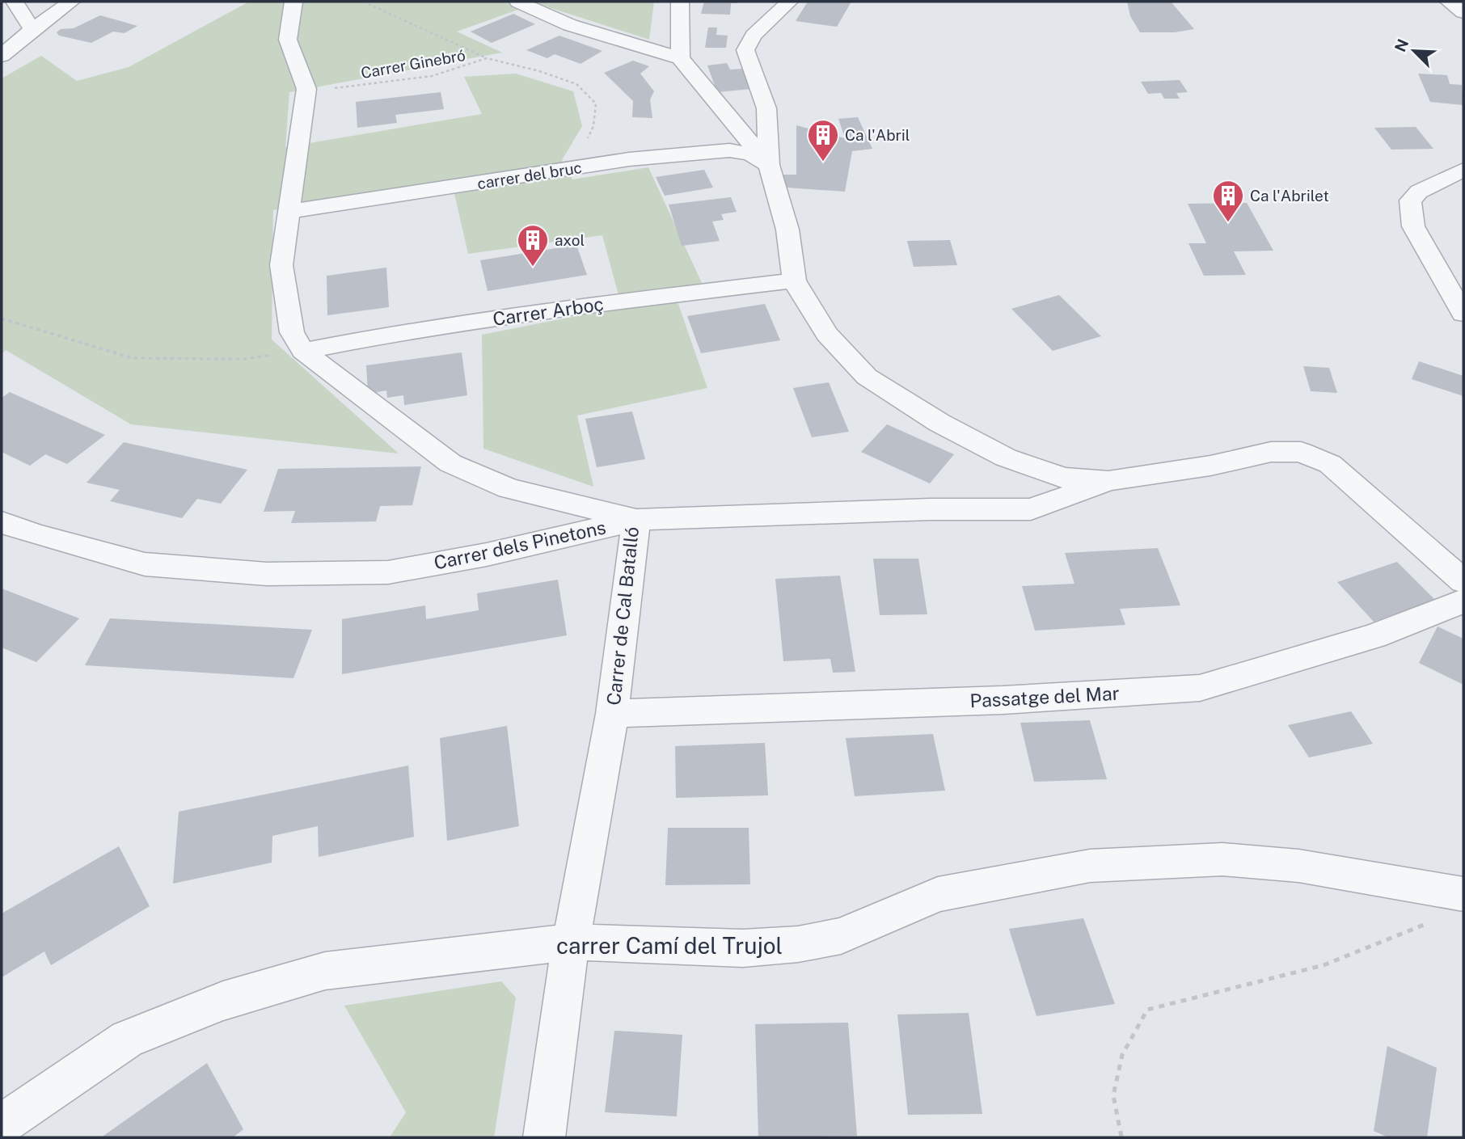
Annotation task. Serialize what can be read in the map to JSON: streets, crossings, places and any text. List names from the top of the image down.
{
  "streets": {
    "street": [
      "carrer del bruc",
      "Carrer Arboç",
      "Carrer dels Pinetons",
      "Carrer de Cal Batalló",
      "Passatge del Mar",
      "carrer Camí del Trujol"
    ],
    "path": ["Carrer Ginebró"]
  },
  "crossings": [
    ["Carrer Ginebró", "carrer del bruc"],
    ["Carrer Ginebró", "Carrer de Cal Batalló"],
    ["carrer del bruc", "Carrer de Cal Batalló"],
    ["Carrer Arboç", "Carrer de Cal Batalló"],
    ["Carrer dels Pinetons", "Carrer de Cal Batalló"],
    ["Carrer de Cal Batalló", "Passatge del Mar"],
    ["Carrer de Cal Batalló", "carrer Camí del Trujol"]
  ],
  "places": {
    "building": ["Ca l'Abril", "Ca l'Abrilet", "axol"]
  },
  "north": "top left"
}
